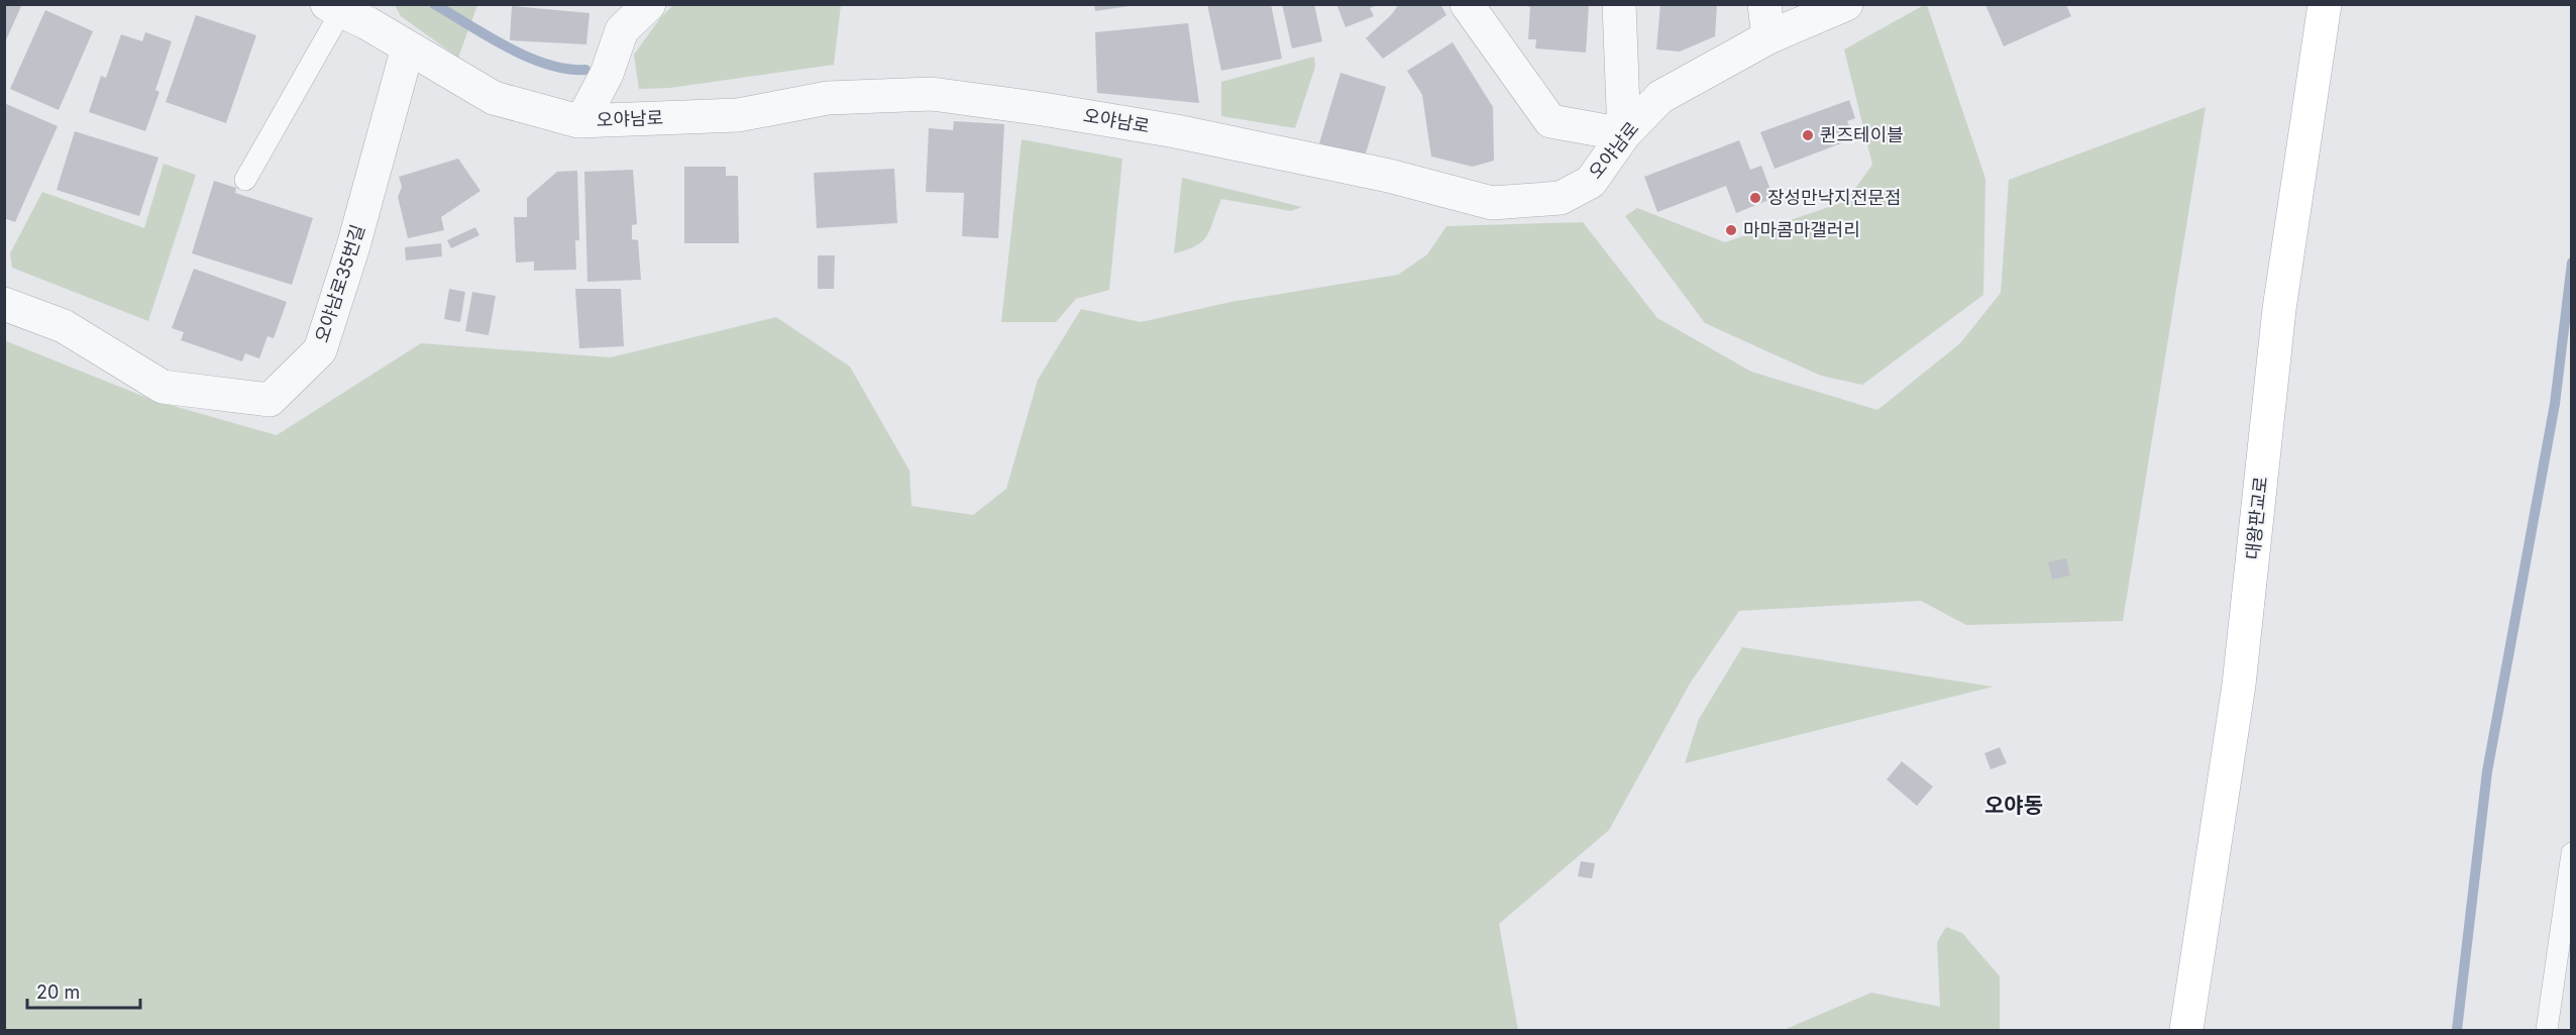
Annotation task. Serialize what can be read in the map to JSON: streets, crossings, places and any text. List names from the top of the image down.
{
  "streets": {
    "main road": ["대왕판교로"],
    "street": ["오야남로", "오야남로35번길"]
  },
  "crossings": [
    ["오야남로", "오야남로35번길"]
  ],
  "districts": ["오야동"],
  "places": ["퀸즈테이블", "장성만낙지전문점", "마마콤마갤러리"],
  "scale_bar": "20 m"
}
